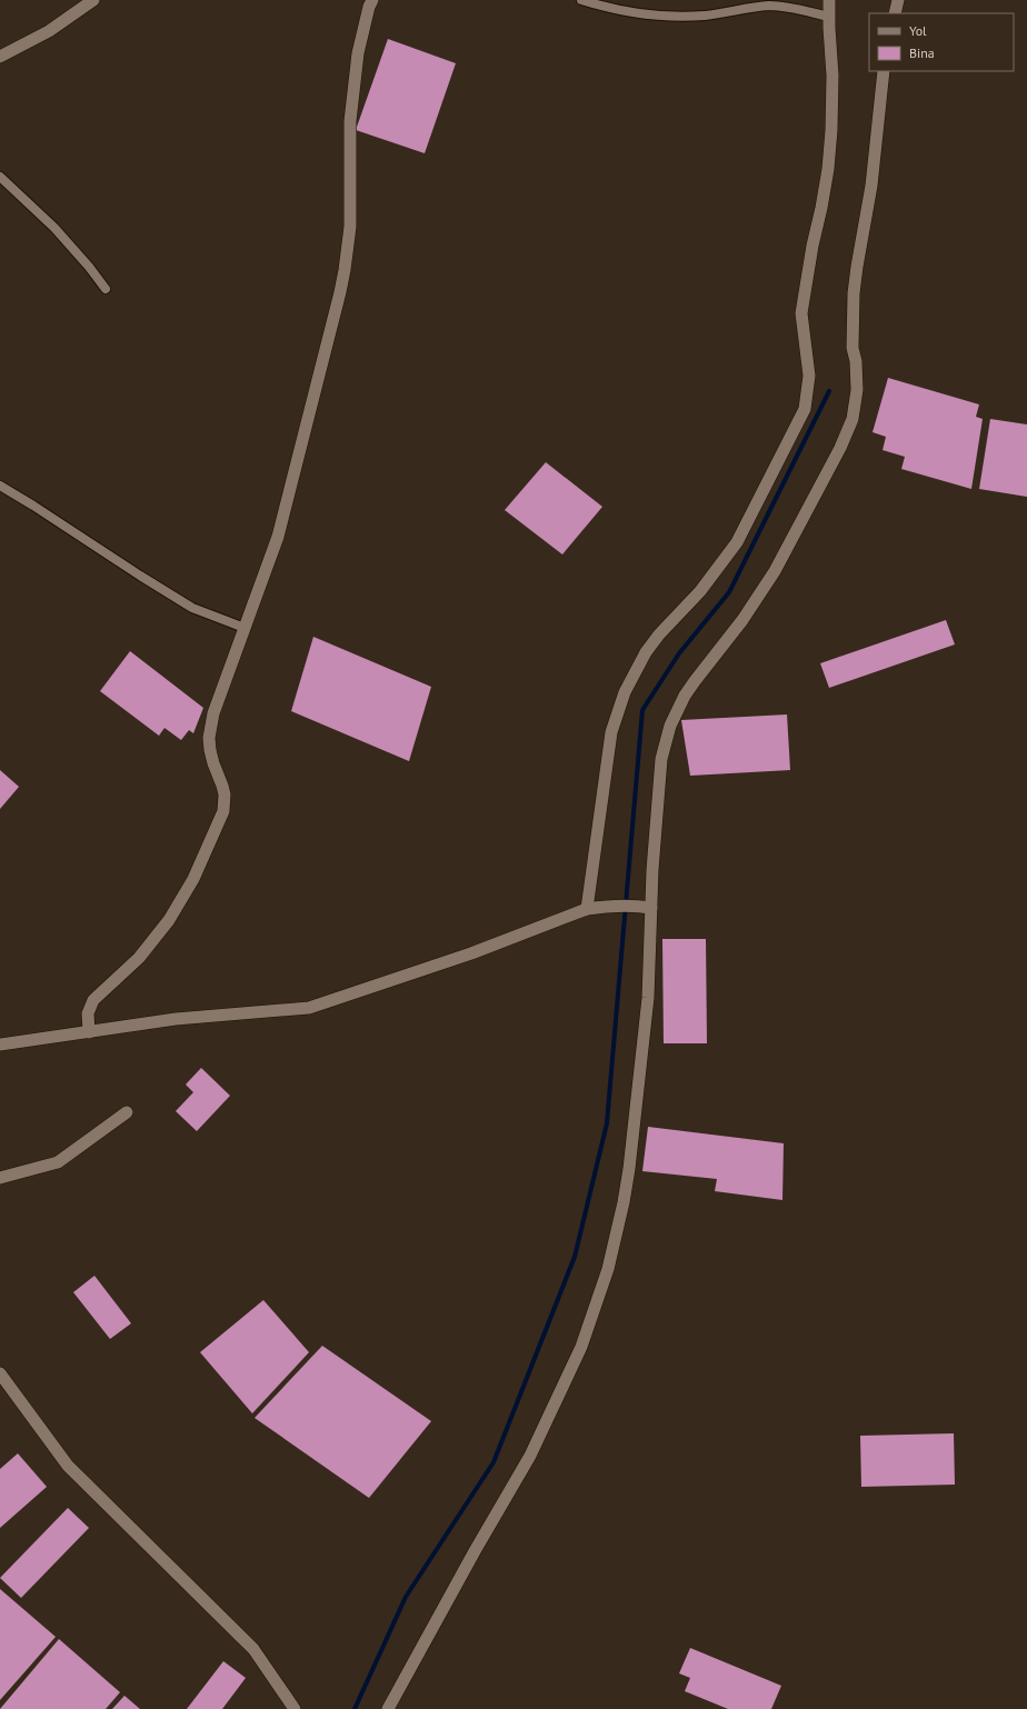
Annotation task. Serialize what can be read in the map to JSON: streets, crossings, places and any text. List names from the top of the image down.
{
  "legend": ["Yol", "Bina"]
}
